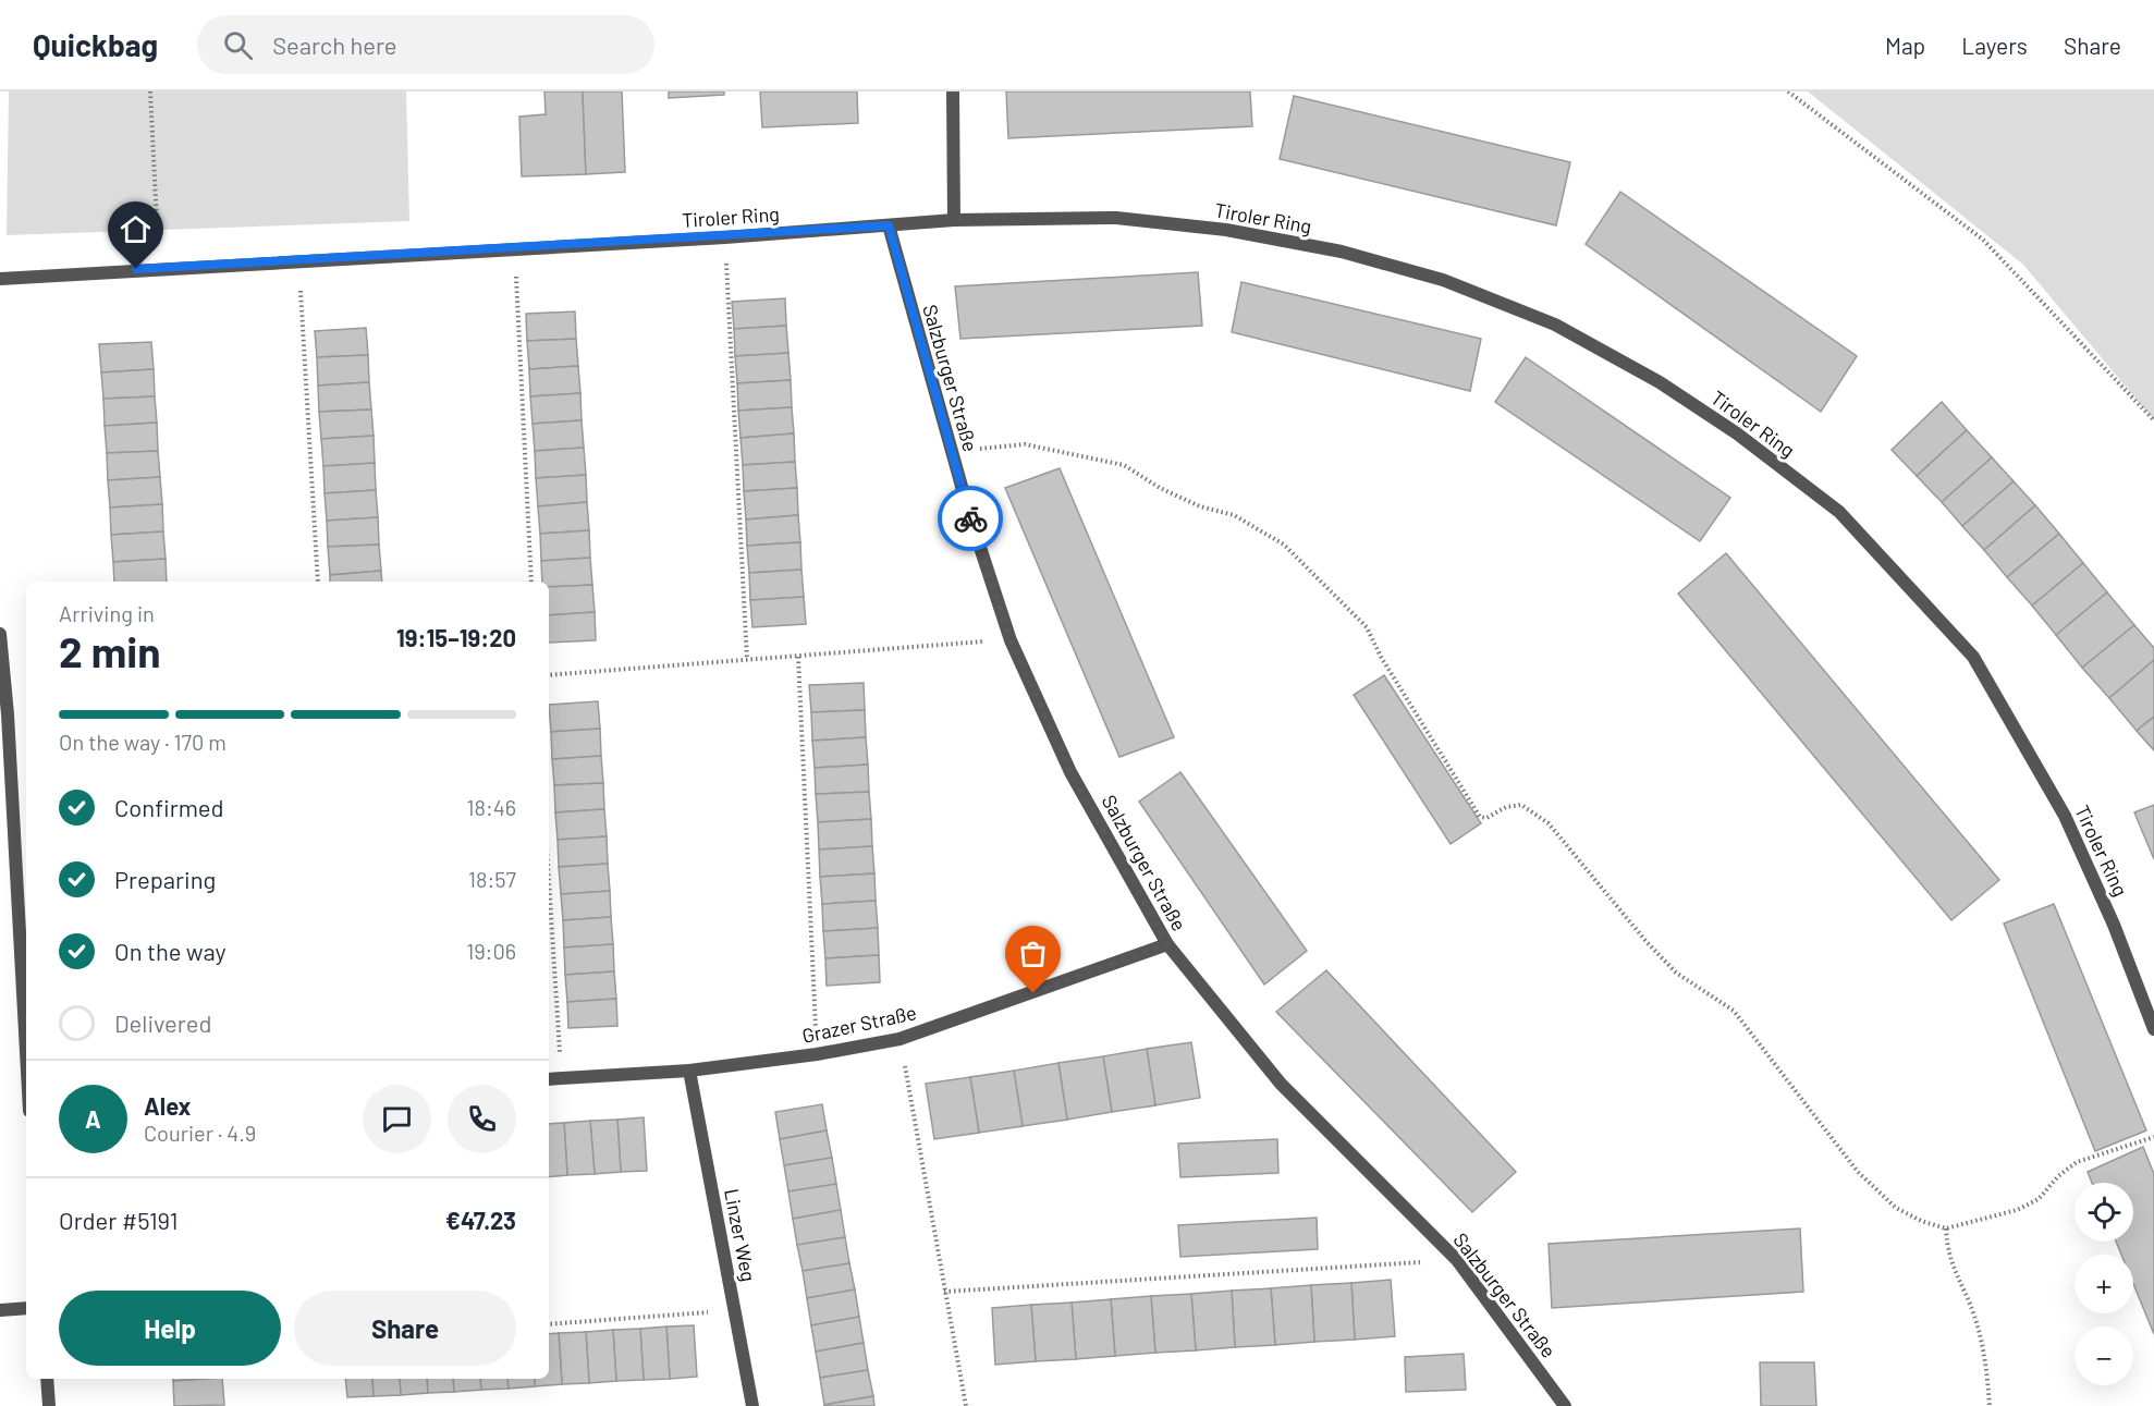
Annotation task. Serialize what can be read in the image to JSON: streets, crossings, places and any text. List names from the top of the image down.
{
  "streets": {
    "street": [
      "Tiroler Ring",
      "Salzburger Straße",
      "Grazer Straße",
      "Linzer Weg"
    ]
  },
  "crossings": [
    ["Tiroler Ring", "Salzburger Straße"],
    ["Salzburger Straße", "Grazer Straße"],
    ["Grazer Straße", "Linzer Weg"]
  ],
  "page": {
    "header": "Quickbag",
    "search": "Search here",
    "nav": ["Map", "Layers", "Share"],
    "heading": ["2 min", "Arriving in", "19:15–19:20"],
    "panel": [
      "Alex",
      "Courier · 4.9",
      "Order #5191",
      "€47.23"
    ],
    "bar": "On the way · 170 m",
    "list": [
      ["Confirmed", "18:46"],
      ["Preparing", "18:57"],
      ["On the way", "19:06"],
      "Delivered"
    ],
    "round": "A",
    "map_buttons": ["+", "−"],
    "buttons": ["Help", "Share"]
  }
}
